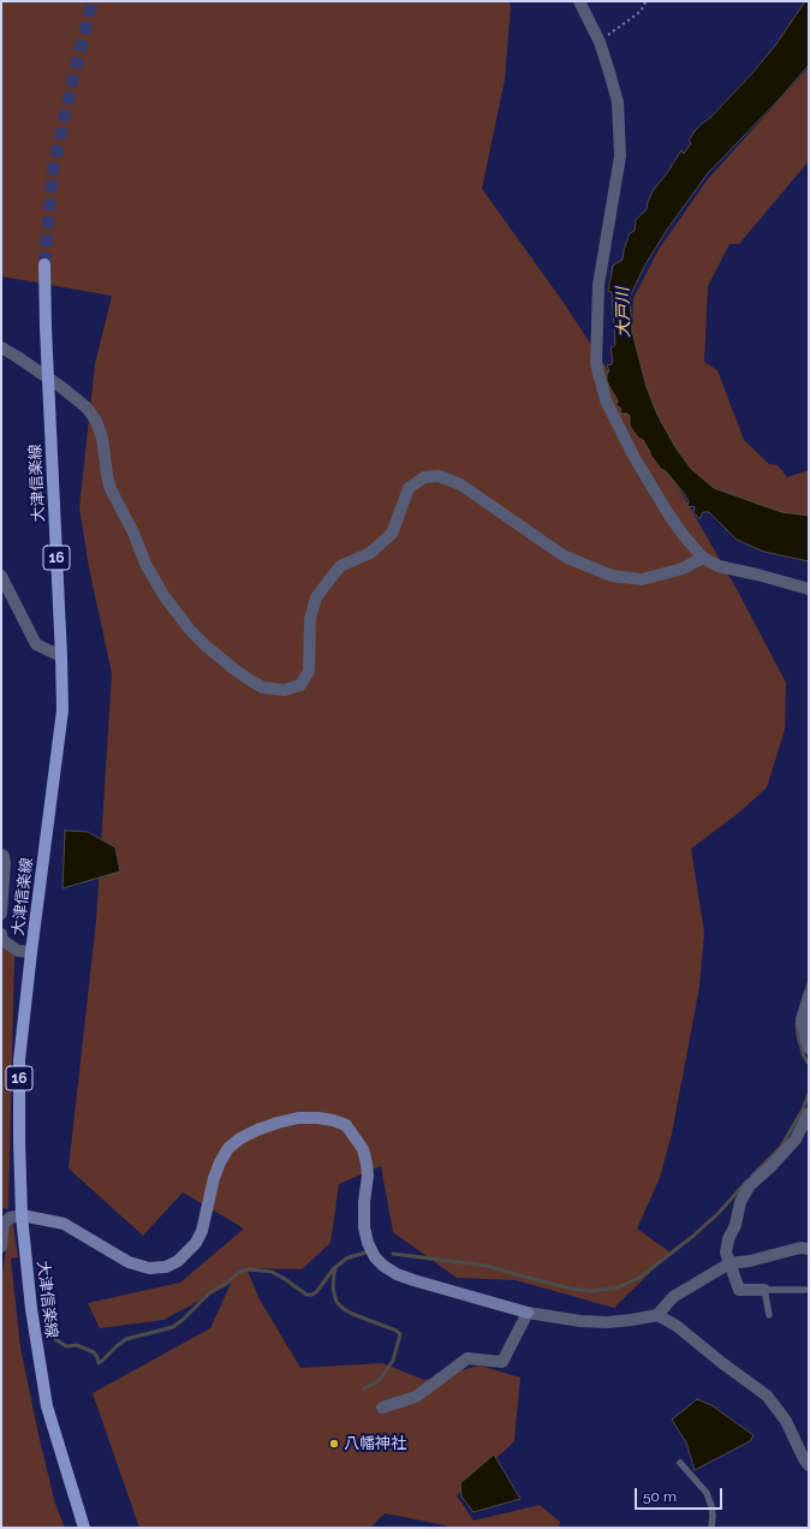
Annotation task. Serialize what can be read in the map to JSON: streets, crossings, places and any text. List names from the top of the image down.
{
  "streets": {
    "main road": ["大津信楽線", "16"]
  },
  "water": ["大戸川"],
  "places": ["八幡神社"],
  "scale_bar": "50 m"
}
